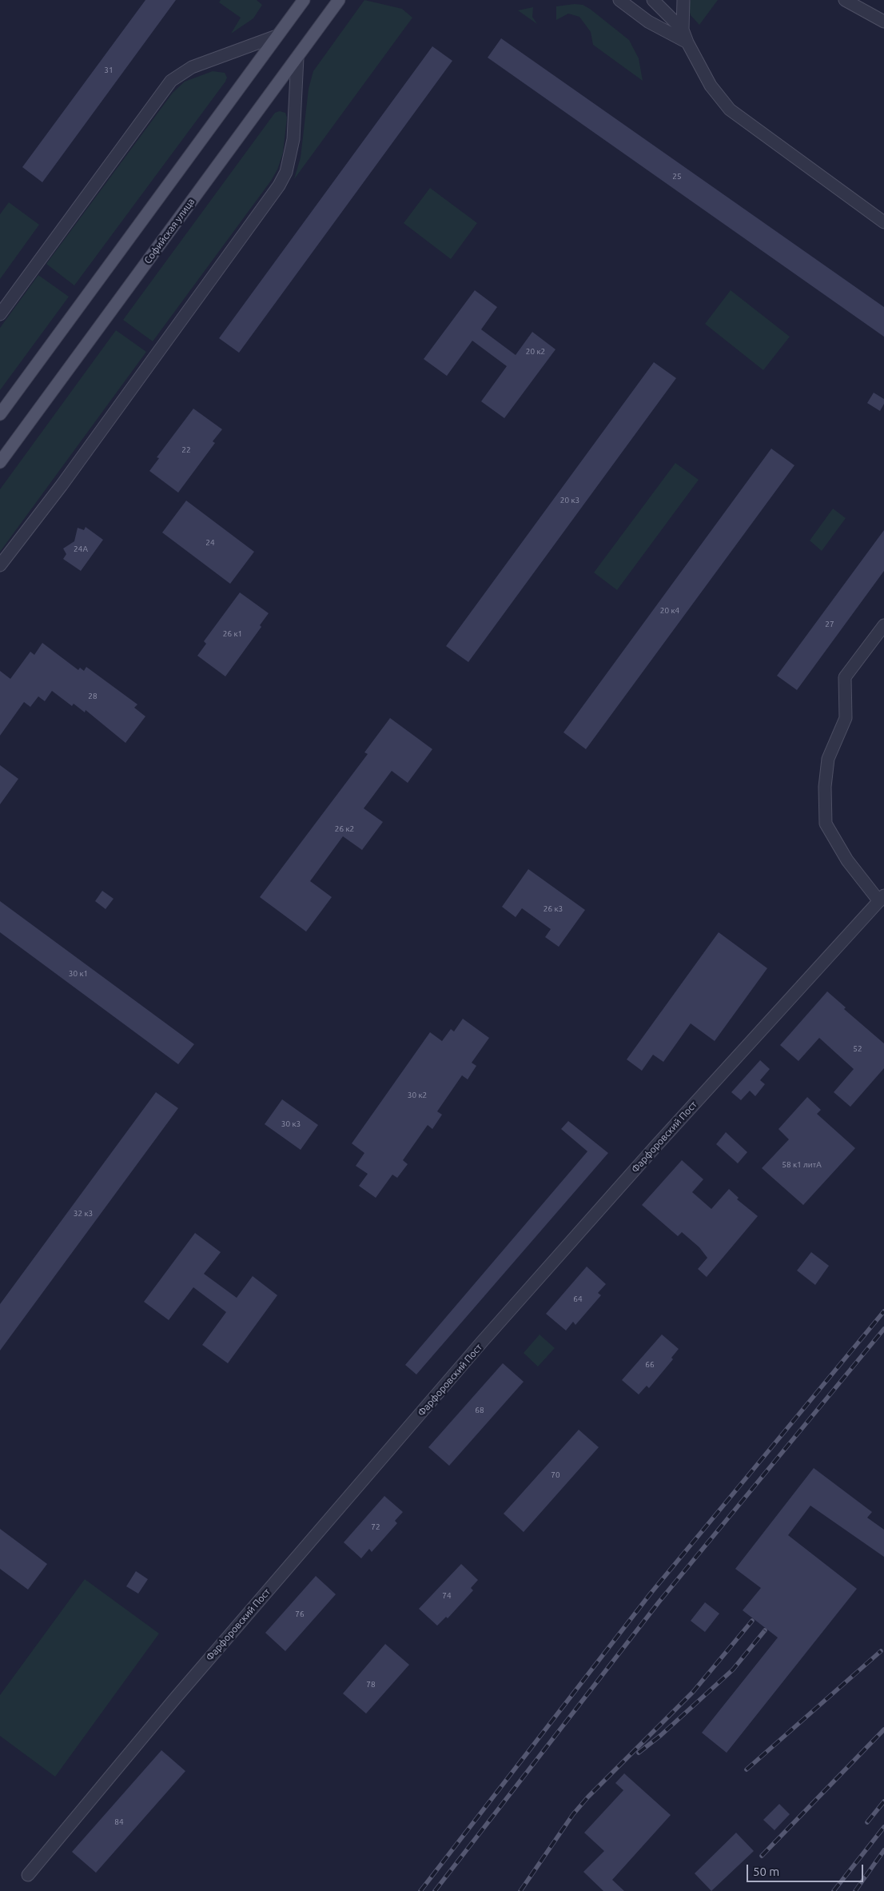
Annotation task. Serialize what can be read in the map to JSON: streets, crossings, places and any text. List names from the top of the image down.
{
  "streets": {
    "main road": ["Софийская улица"],
    "street": ["Фарфоровский Пост"]
  },
  "house_numbers": [
    "31",
    "25",
    "20 к2",
    "22",
    "20 к3",
    "24",
    "24А",
    "20 к4",
    "27",
    "26 к1",
    "28",
    "26 к2",
    "26 к3",
    "30 к1",
    "52",
    "30 к2",
    "30 к3",
    "58 к1 литА",
    "32 к3",
    "64",
    "66",
    "68",
    "70",
    "72",
    "74",
    "76",
    "78",
    "84"
  ],
  "scale_bar": "50 m"
}
